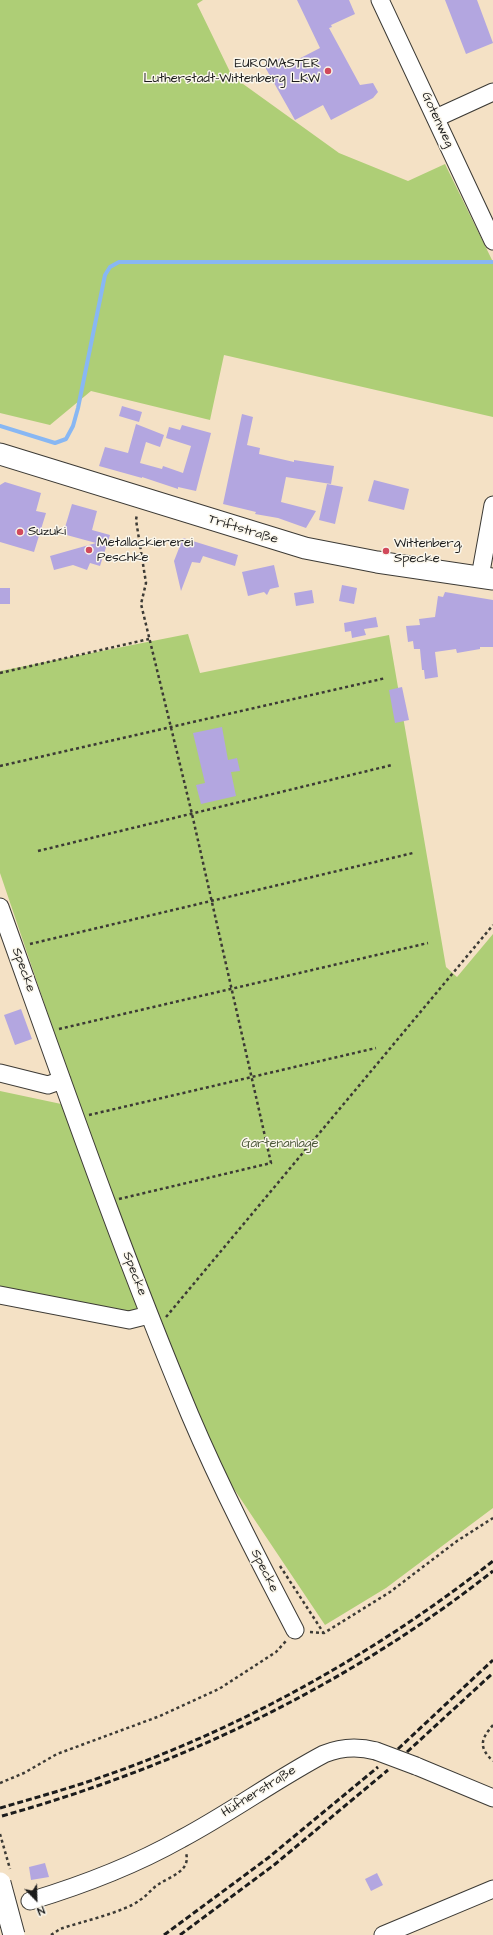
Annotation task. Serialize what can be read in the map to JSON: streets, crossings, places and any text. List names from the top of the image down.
{
  "streets": {
    "main road": ["Triftstraße"],
    "street": ["Gotenweg", "Specke", "Hüfnerstraße"]
  },
  "parks": ["Gartenanlage"],
  "places": [
    "EUROMASTER Lutherstadt-Wittenberg LKW",
    "Suzuki",
    "Metallackiererei Peschke",
    "Wittenberg, Specke"
  ],
  "north": "bottom right"
}
